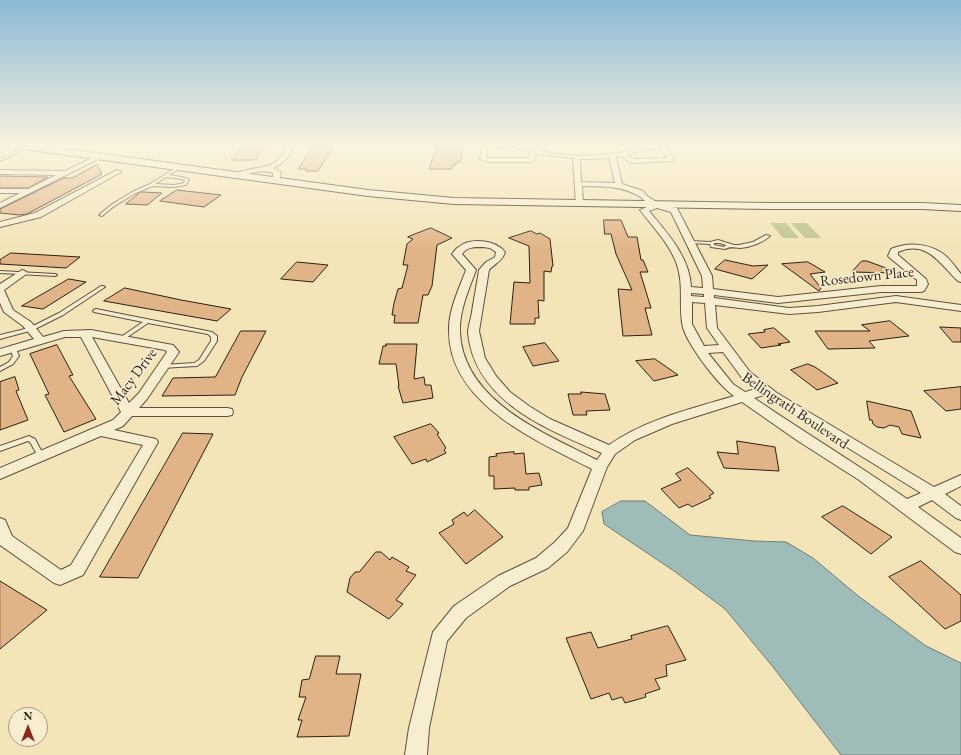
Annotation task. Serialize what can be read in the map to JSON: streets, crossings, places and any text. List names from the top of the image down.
{
  "streets": {
    "street": ["Rosedown Place", "Macy Drive", "Bellingrath Boulevard"]
  },
  "crossings": [
    ["Rosedown Place", "Bellingrath Boulevard"]
  ],
  "north": "top"
}
